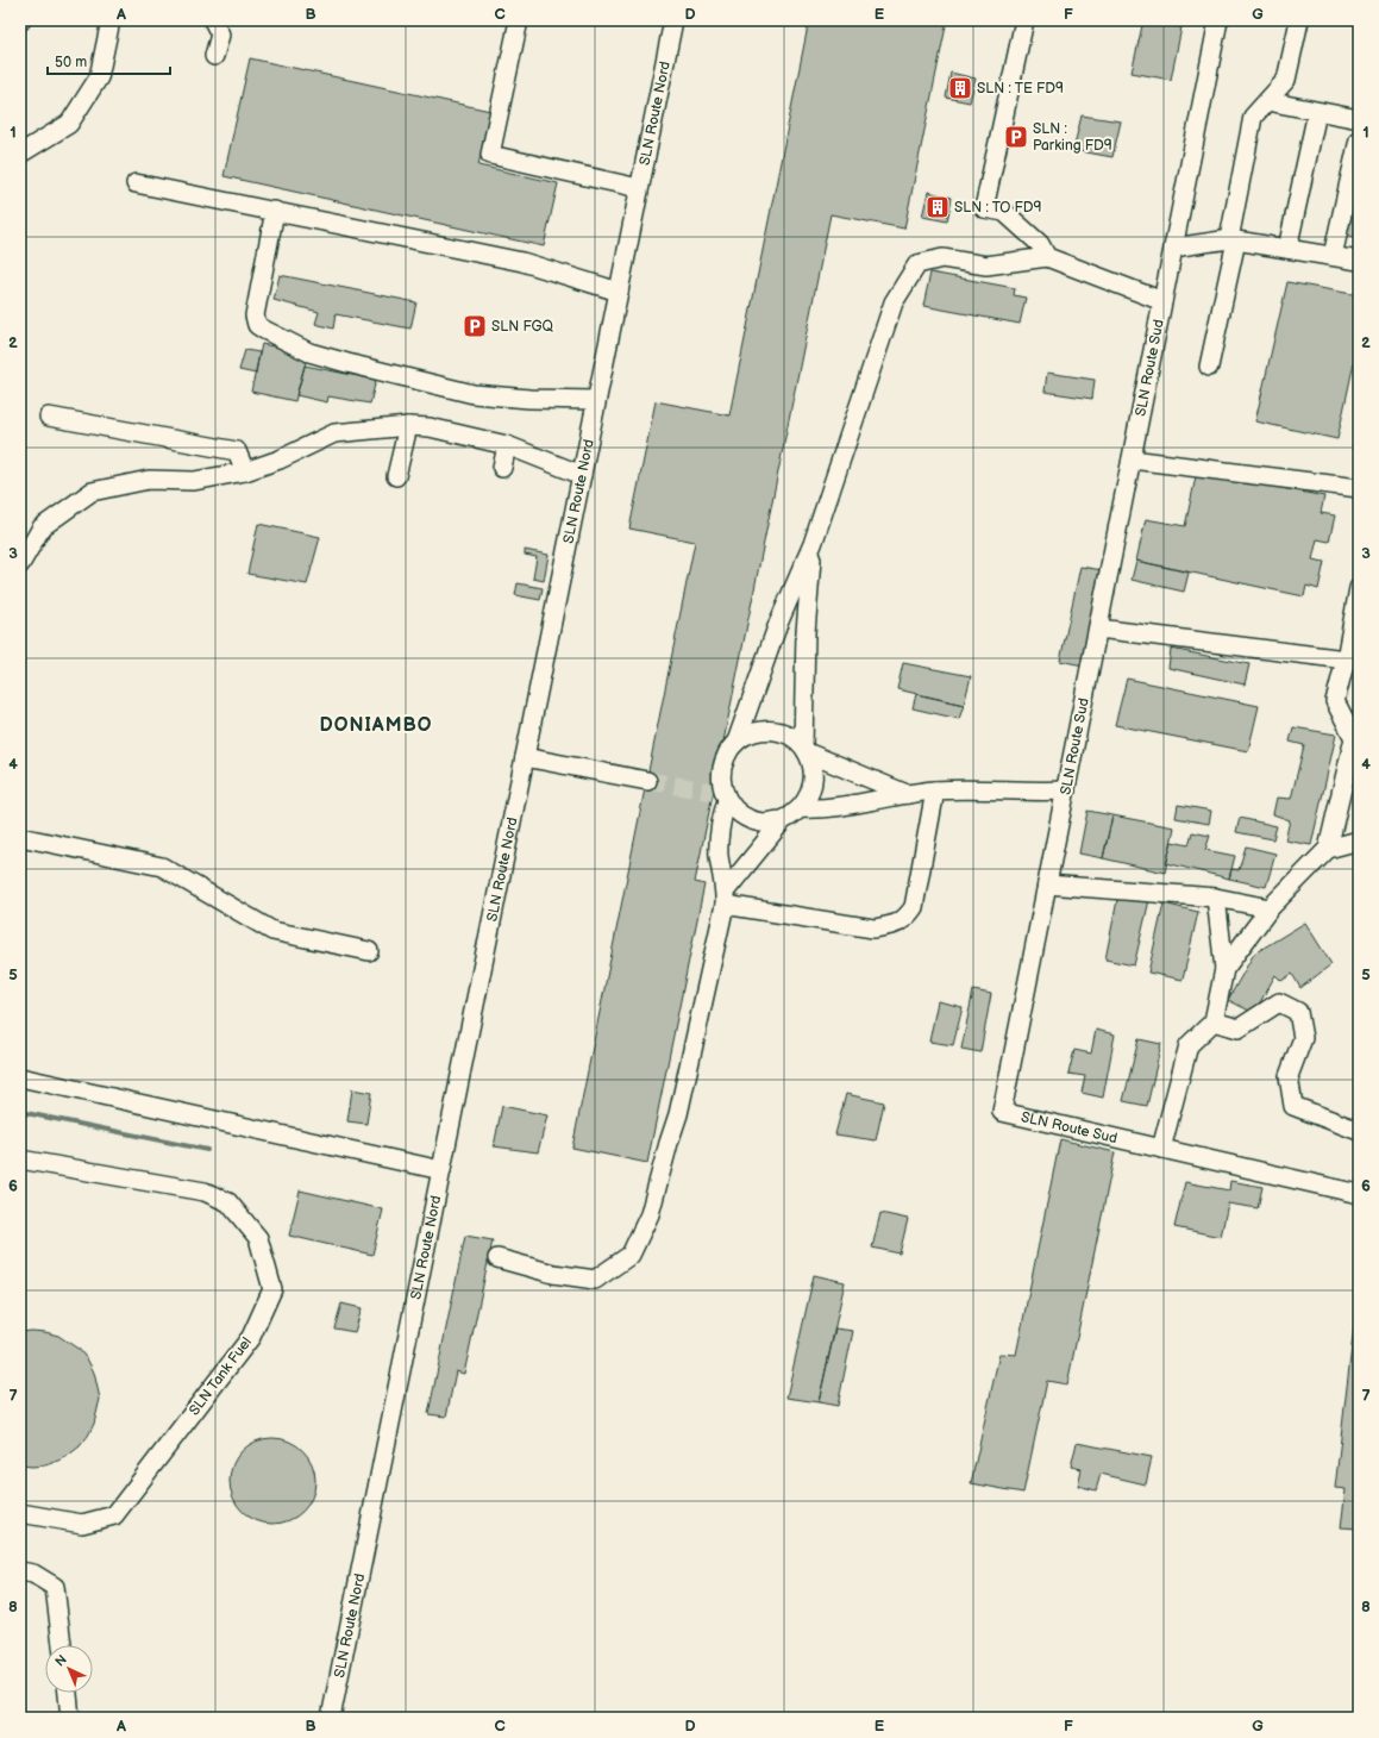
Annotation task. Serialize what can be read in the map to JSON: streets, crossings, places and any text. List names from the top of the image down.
{
  "streets": {
    "lane": ["SLN Route Nord", "SLN Route Sud", "SLN Tank Fuel"]
  },
  "districts": ["DONIAMBO"],
  "places": {
    "building": ["SLN : TE FD9", "SLN : TO FD9"],
    "parking": ["SLN : Parking FD9", "SLN FGQ"]
  },
  "scale_bar": "50 m",
  "north": "top left",
  "grid": {
    "columns": [
      "A",
      "B",
      "C",
      "D",
      "E",
      "F",
      "G"
    ],
    "rows": [
      "1",
      "2",
      "3",
      "4",
      "5",
      "6",
      "7",
      "8"
    ]
  }
}
